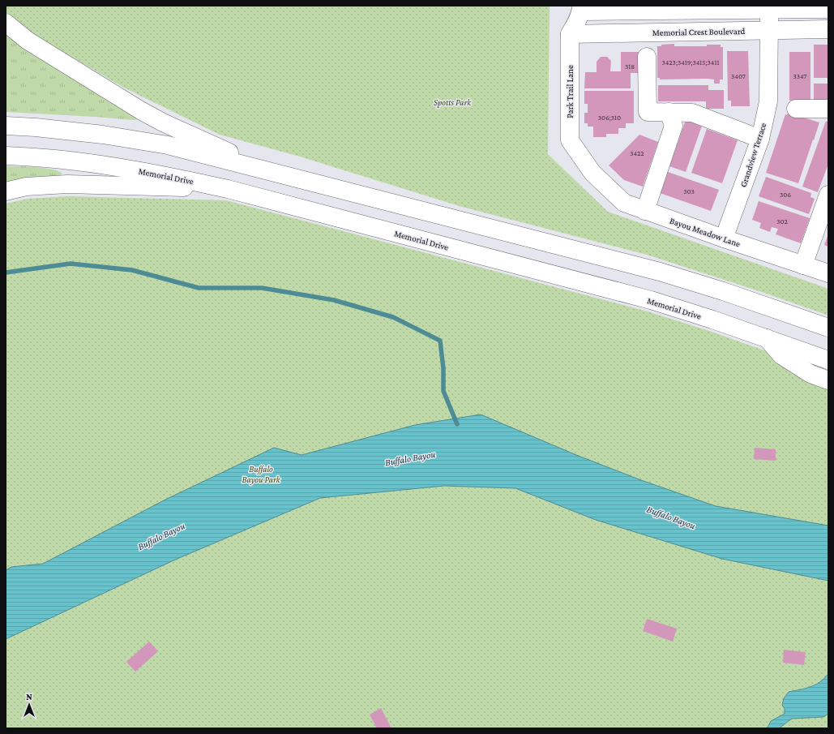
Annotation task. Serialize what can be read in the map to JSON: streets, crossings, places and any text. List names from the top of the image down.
{
  "streets": {
    "main road": [
      "Memorial Crest Boulevard",
      "Park Trail Lane",
      "Grandview Terrace",
      "Memorial Drive",
      "Bayou Meadow Lane"
    ]
  },
  "crossings": [
    ["Memorial Crest Boulevard", "Park Trail Lane"],
    ["Memorial Crest Boulevard", "Grandview Terrace"],
    ["Park Trail Lane", "Bayou Meadow Lane"],
    ["Grandview Terrace", "Bayou Meadow Lane"]
  ],
  "water": ["Buffalo Bayou"],
  "parks": ["Spotts Park", "Buffalo Bayou Park"],
  "house_numbers": [
    "3423;3419;3415;3411",
    "318",
    "3407",
    "3347",
    "306;310",
    "3422",
    "303",
    "306",
    "302"
  ],
  "north": "top"
}
